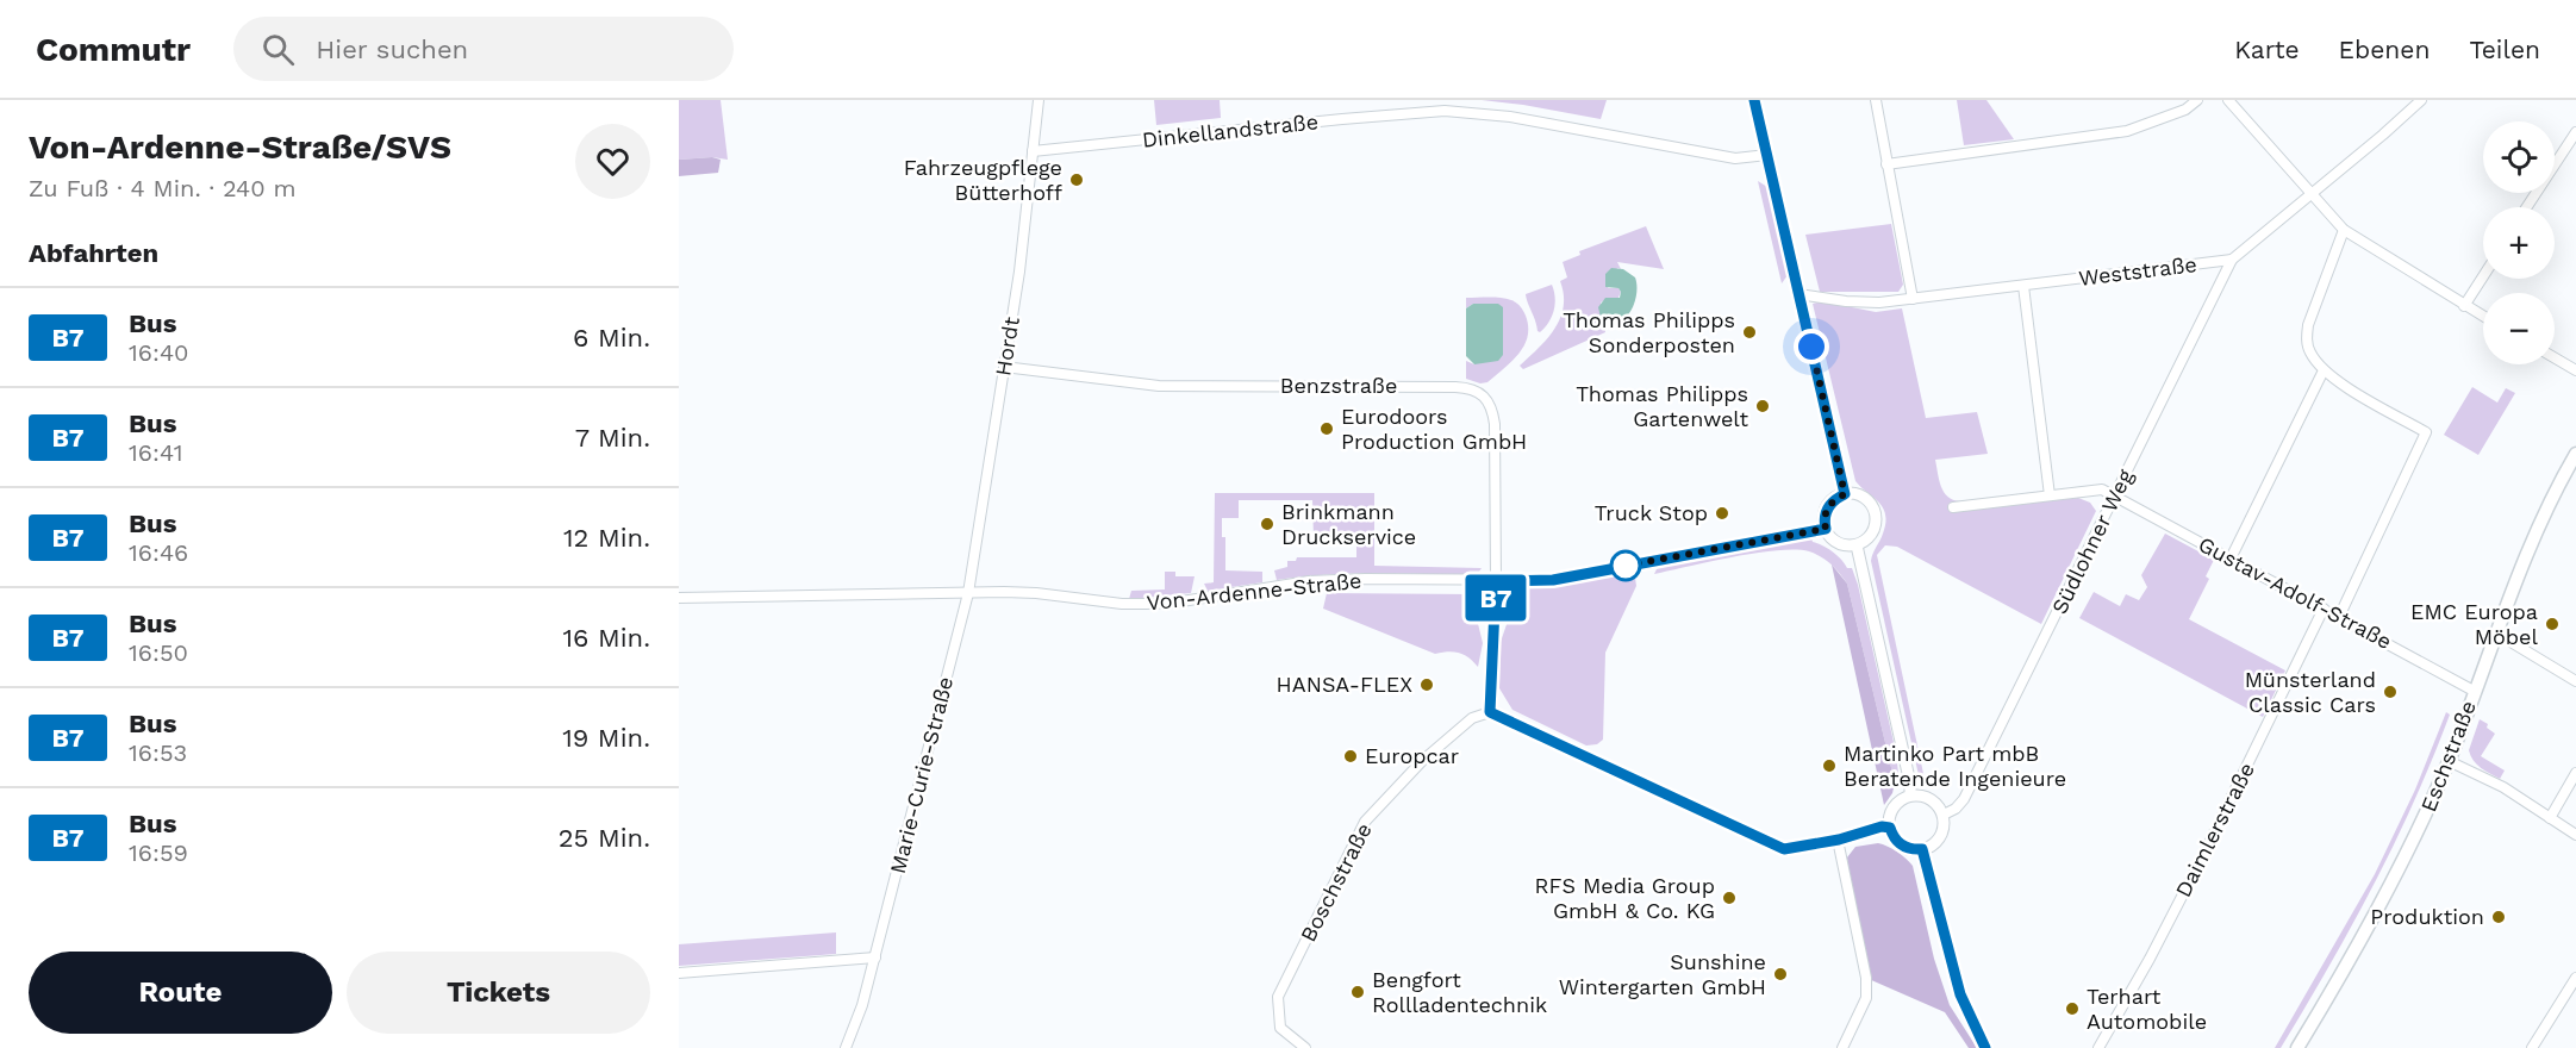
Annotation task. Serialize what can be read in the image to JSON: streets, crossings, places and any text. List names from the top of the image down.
{
  "streets": {
    "main road": ["Eschstraße"],
    "street": [
      "Dinkellandstraße",
      "Weststraße",
      "Hordt",
      "Benzstraße",
      "Südlohner Weg",
      "Von-Ardenne-Straße",
      "Gustav-Adolf-Straße",
      "Marie-Curie-Straße",
      "Daimlerstraße",
      "Boschstraße"
    ]
  },
  "crossings": [
    ["Dinkellandstraße", "Hordt"],
    ["Weststraße", "Südlohner Weg"],
    ["Hordt", "Benzstraße"],
    ["Hordt", "Von-Ardenne-Straße"],
    ["Hordt", "Marie-Curie-Straße"],
    ["Benzstraße", "Von-Ardenne-Straße"],
    ["Südlohner Weg", "Gustav-Adolf-Straße"],
    ["Von-Ardenne-Straße", "Marie-Curie-Straße"],
    ["Gustav-Adolf-Straße", "Eschstraße"],
    ["Gustav-Adolf-Straße", "Daimlerstraße"]
  ],
  "places": [
    "Fahrzeugpflege Bütterhoff",
    "Thomas Philipps Sonderposten",
    "Thomas Philipps Gartenwelt",
    "Eurodoors Production GmbH",
    "Truck Stop",
    "Brinkmann Druckservice",
    "EMC Europa Möbel",
    "HANSA-FLEX",
    "Münsterland Classic Cars",
    "Europcar",
    "Martinko Part mbB Beratende Ingenieure",
    "RFS Media Group GmbH & Co. KG",
    "Produktion",
    "Sunshine Wintergarten GmbH",
    "Bengfort Rollladentechnik",
    "Terhart Automobile"
  ],
  "lines": ["bus line B7"],
  "page": {
    "header": "Commutr",
    "search": "Hier suchen",
    "nav": ["Karte", "Ebenen", "Teilen"],
    "heading": [
      ["Von-Ardenne-Straße/SVS", "Zu Fuß · 4 Min. · 240 m"],
      "Abfahrten"
    ],
    "on_map": "B7",
    "map_buttons": ["+", "−"],
    "list": [
      {
        "mark": "B7",
        "name": "Bus",
        "note": "16:40",
        "value": "6 Min."
      },
      {
        "mark": "B7",
        "name": "Bus",
        "note": "16:41",
        "value": "7 Min."
      },
      {
        "mark": "B7",
        "name": "Bus",
        "note": "16:46",
        "value": "12 Min."
      },
      {
        "mark": "B7",
        "name": "Bus",
        "note": "16:50",
        "value": "16 Min."
      },
      {
        "mark": "B7",
        "name": "Bus",
        "note": "16:53",
        "value": "19 Min."
      },
      {
        "mark": "B7",
        "name": "Bus",
        "note": "16:59",
        "value": "25 Min."
      }
    ],
    "buttons": ["Route", "Tickets"]
  }
}
